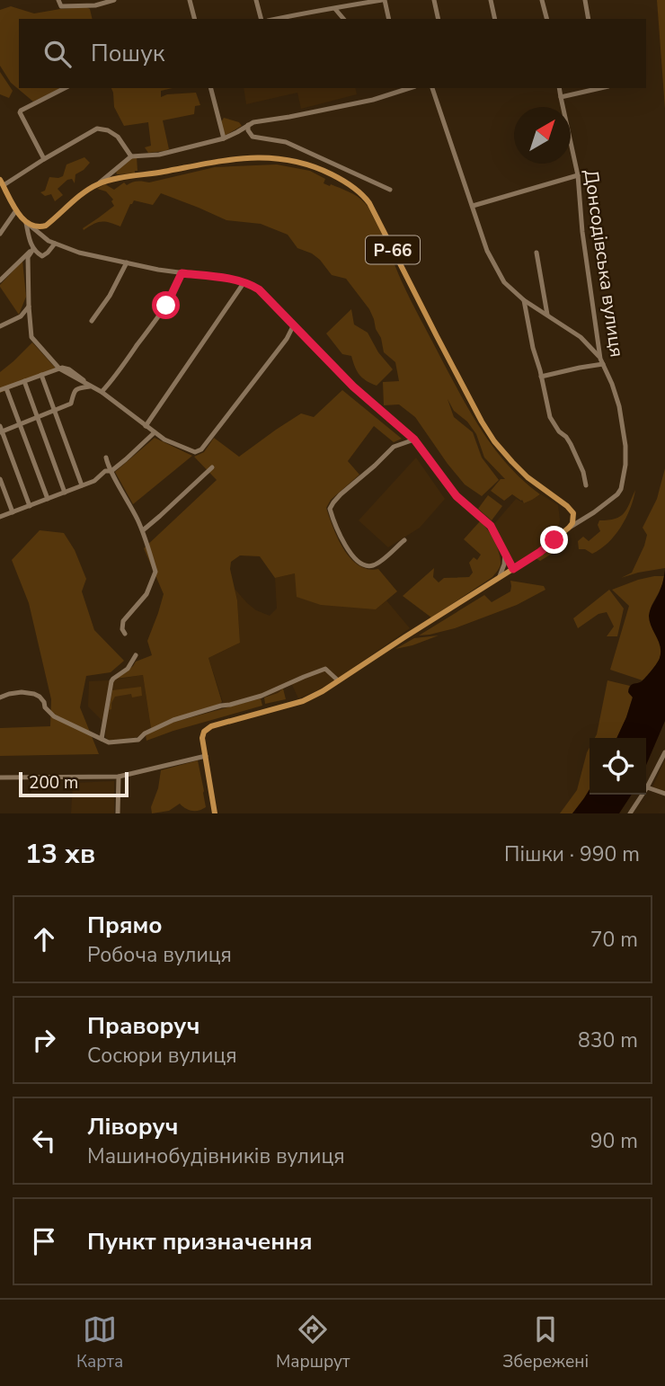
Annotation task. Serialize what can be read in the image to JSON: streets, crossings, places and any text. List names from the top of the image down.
{
  "streets": {
    "main road": ["Р-66"],
    "street": ["Донсодівська вулиця"]
  },
  "crossings": [
    ["Р-66", "Донсодівська вулиця"]
  ],
  "scale_bar": "200 m",
  "north": "top right",
  "page": {
    "search": "Пошук",
    "scale": "200 m",
    "heading": ["13 хв", "Пішки · 990 m"],
    "list": [
      ["Прямо", "Робоча вулиця", "70 m"],
      ["Праворуч", "Сосюри вулиця", "830 m"],
      ["Ліворуч", "Машинобудівників вулиця", "90 m"],
      "Пункт призначення"
    ],
    "nav": ["Карта", "Маршрут", "Збережені"]
  }
}
